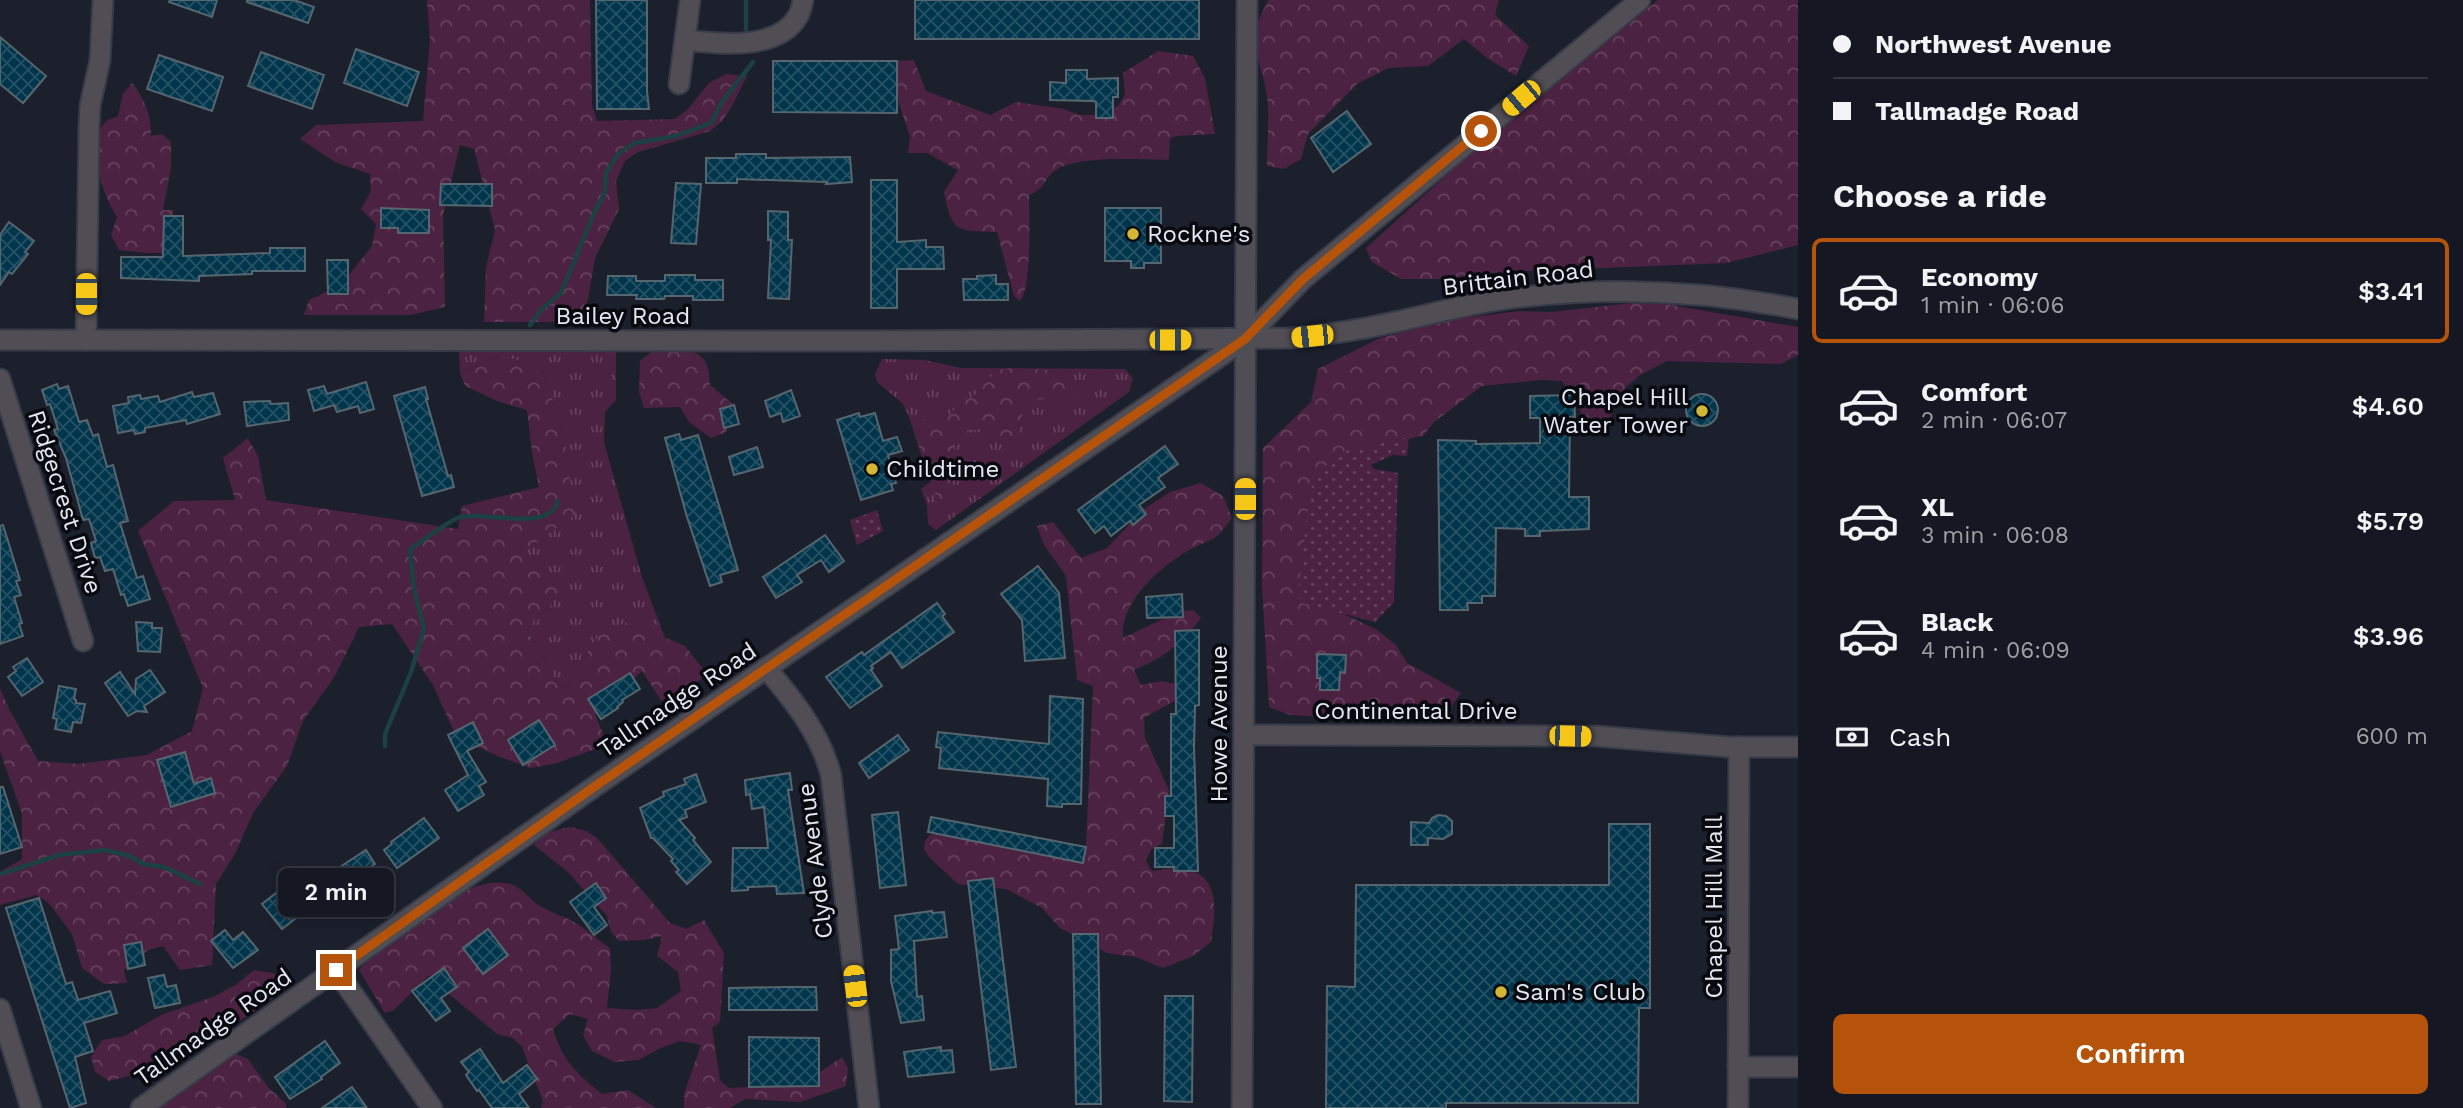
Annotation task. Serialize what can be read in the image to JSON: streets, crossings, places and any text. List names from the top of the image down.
{
  "streets": {
    "street": [
      "Brittain Road",
      "Bailey Road",
      "Ridgecrest Drive",
      "Tallmadge Road",
      "Continental Drive",
      "Howe Avenue",
      "Clyde Avenue",
      "Chapel Hill Mall"
    ]
  },
  "crossings": [
    ["Brittain Road", "Bailey Road"],
    ["Brittain Road", "Tallmadge Road"],
    ["Brittain Road", "Howe Avenue"],
    ["Bailey Road", "Tallmadge Road"],
    ["Bailey Road", "Howe Avenue"],
    ["Tallmadge Road", "Howe Avenue"],
    ["Tallmadge Road", "Clyde Avenue"],
    ["Continental Drive", "Howe Avenue"],
    ["Continental Drive", "Chapel Hill Mall"]
  ],
  "places": [
    "Rockne's",
    "Chapel Hill Water Tower",
    "Childtime",
    "Sam's Club"
  ],
  "page": {
    "banner": ["Northwest Avenue", "Tallmadge Road"],
    "heading": "Choose a ride",
    "list": [
      {
        "name": "Economy",
        "note": "1 min · 06:06",
        "value": "$3.41"
      },
      {
        "name": "Comfort",
        "note": "2 min · 06:07",
        "value": "$4.60"
      },
      {
        "name": "XL",
        "note": "3 min · 06:08",
        "value": "$5.79"
      },
      {
        "name": "Black",
        "note": "4 min · 06:09",
        "value": "$3.96"
      }
    ],
    "pay": ["Cash", "600 m"],
    "bubble": "2 min",
    "buttons": "Confirm"
  }
}
